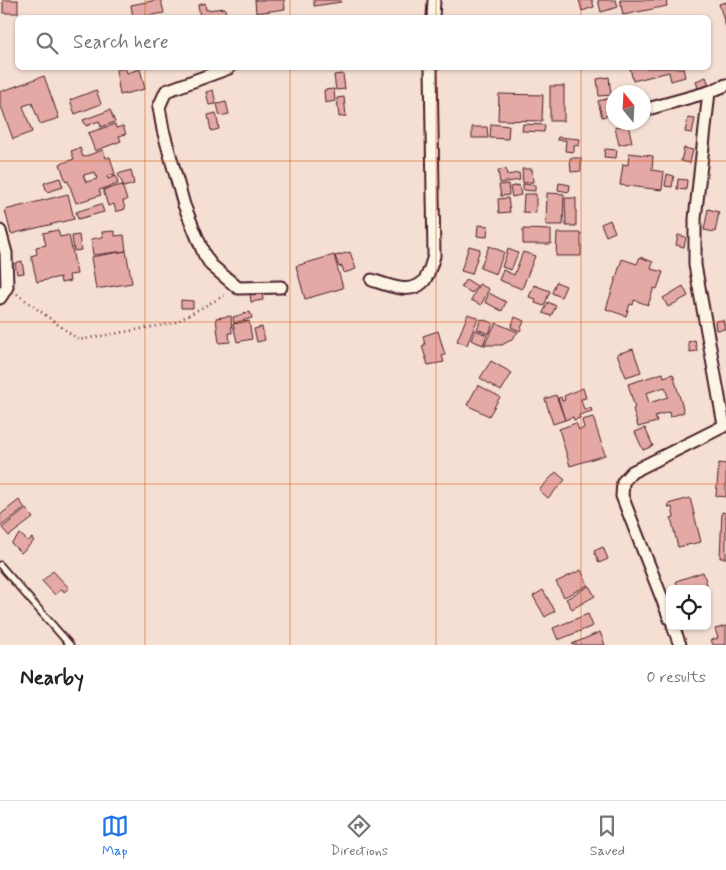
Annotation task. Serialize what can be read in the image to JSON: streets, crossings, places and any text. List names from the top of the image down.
{
  "north": "top",
  "page": {
    "search": "Search here",
    "heading": ["Nearby", "0 results"],
    "nav": ["Map", "Directions", "Saved"]
  }
}
